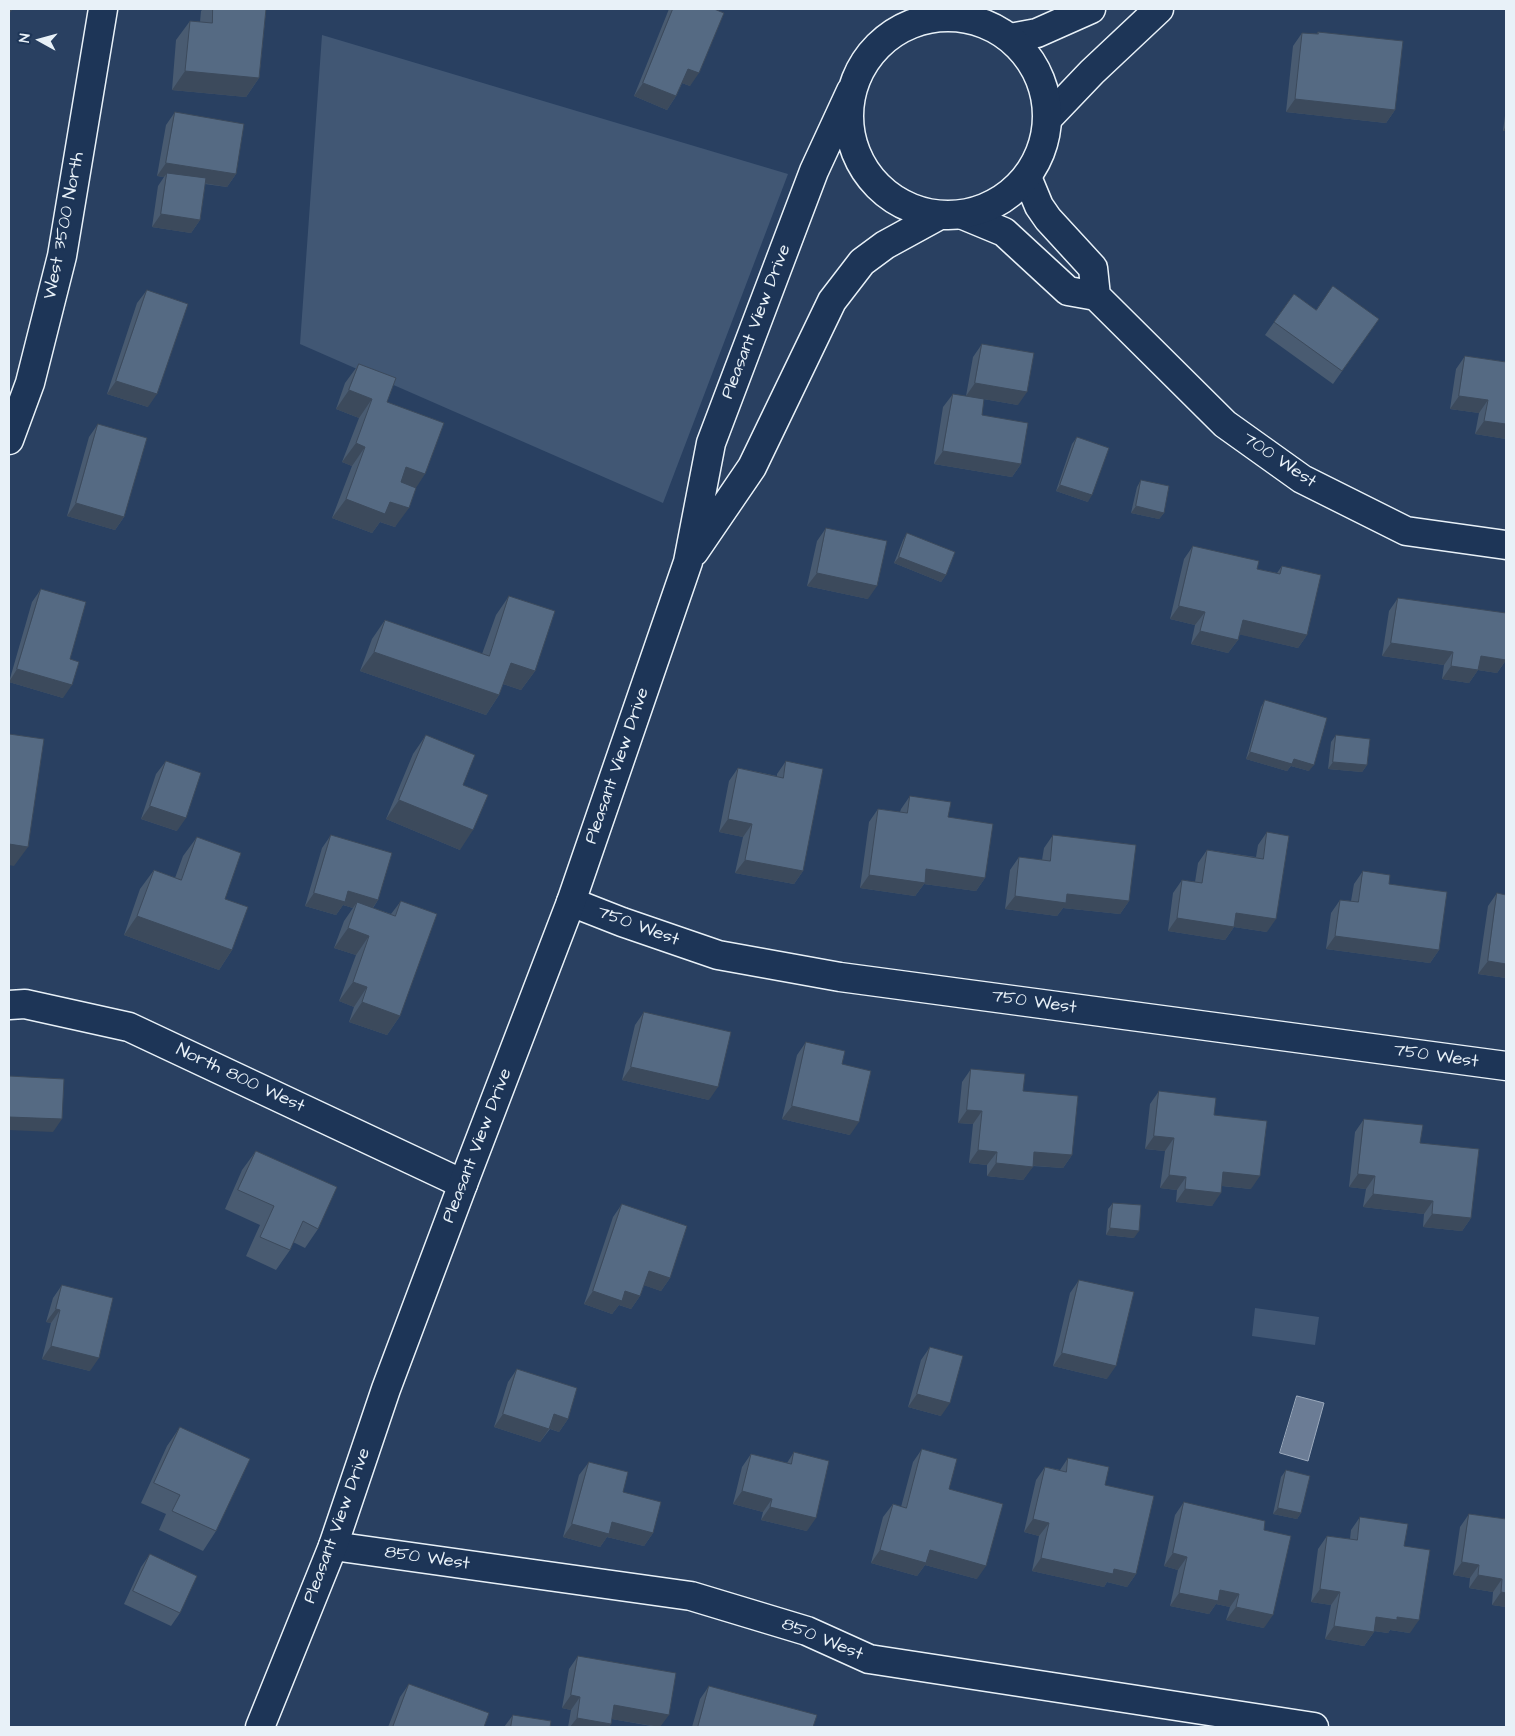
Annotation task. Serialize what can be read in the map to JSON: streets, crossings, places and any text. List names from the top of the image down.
{
  "streets": {
    "street": [
      "West 3500 North",
      "Pleasant View Drive",
      "700 West",
      "750 West",
      "North 800 West",
      "850 West"
    ]
  },
  "crossings": [
    ["Pleasant View Drive", "750 West"],
    ["Pleasant View Drive", "North 800 West"],
    ["Pleasant View Drive", "850 West"]
  ],
  "north": "left"
}
